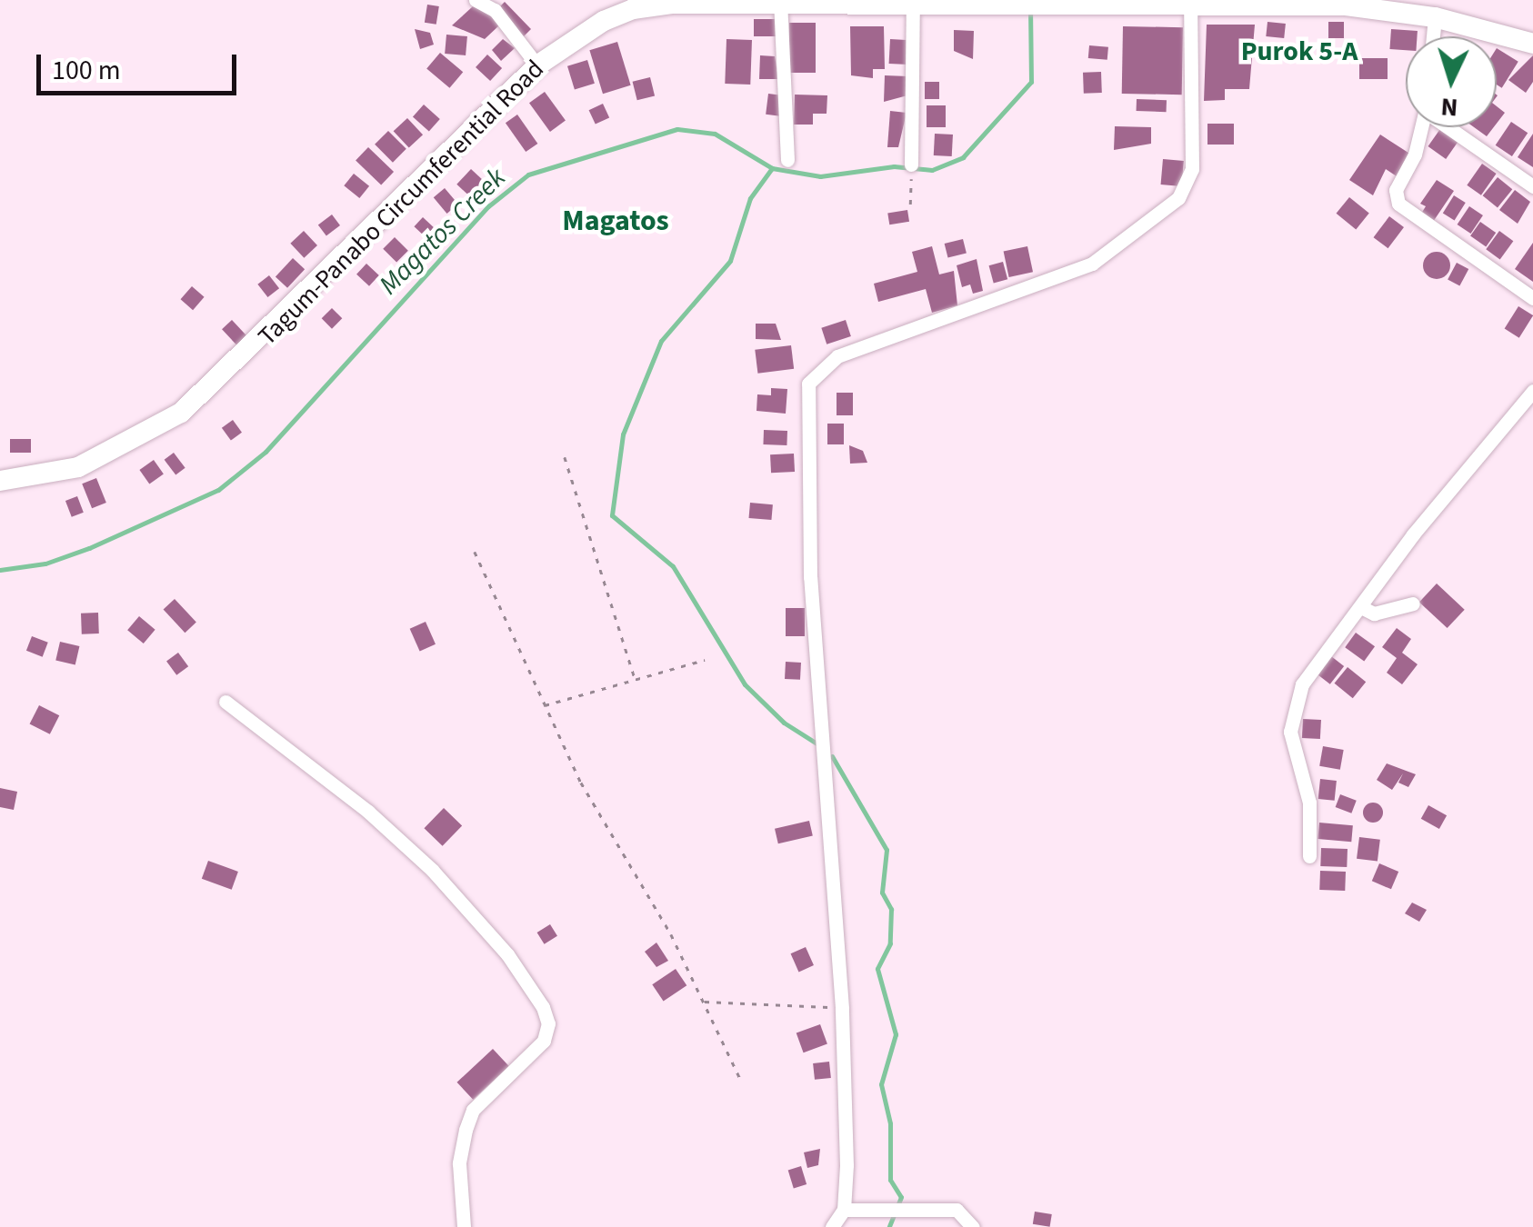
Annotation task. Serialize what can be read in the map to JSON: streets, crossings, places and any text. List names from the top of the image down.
{
  "streets": {
    "highway": ["Tagum-Panabo Circumferential Road"]
  },
  "districts": ["Purok 5-A", "Magatos"],
  "water": ["Magatos Creek"],
  "scale_bar": "100 m",
  "north": "bottom"
}
